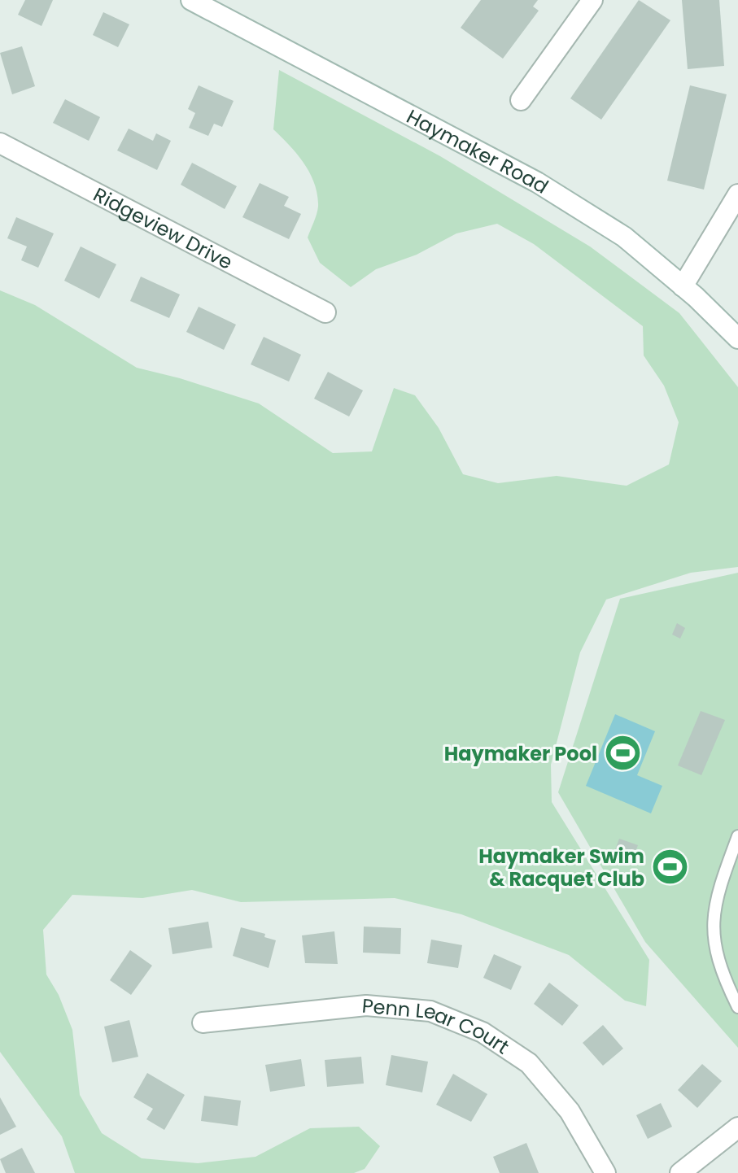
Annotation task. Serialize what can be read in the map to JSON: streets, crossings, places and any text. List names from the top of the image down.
{
  "streets": {
    "street": ["Haymaker Road", "Ridgeview Drive", "Penn Lear Court"]
  },
  "places": {
    "sports": ["Haymaker Pool", "Haymaker Swim & Racquet Club"]
  }
}
